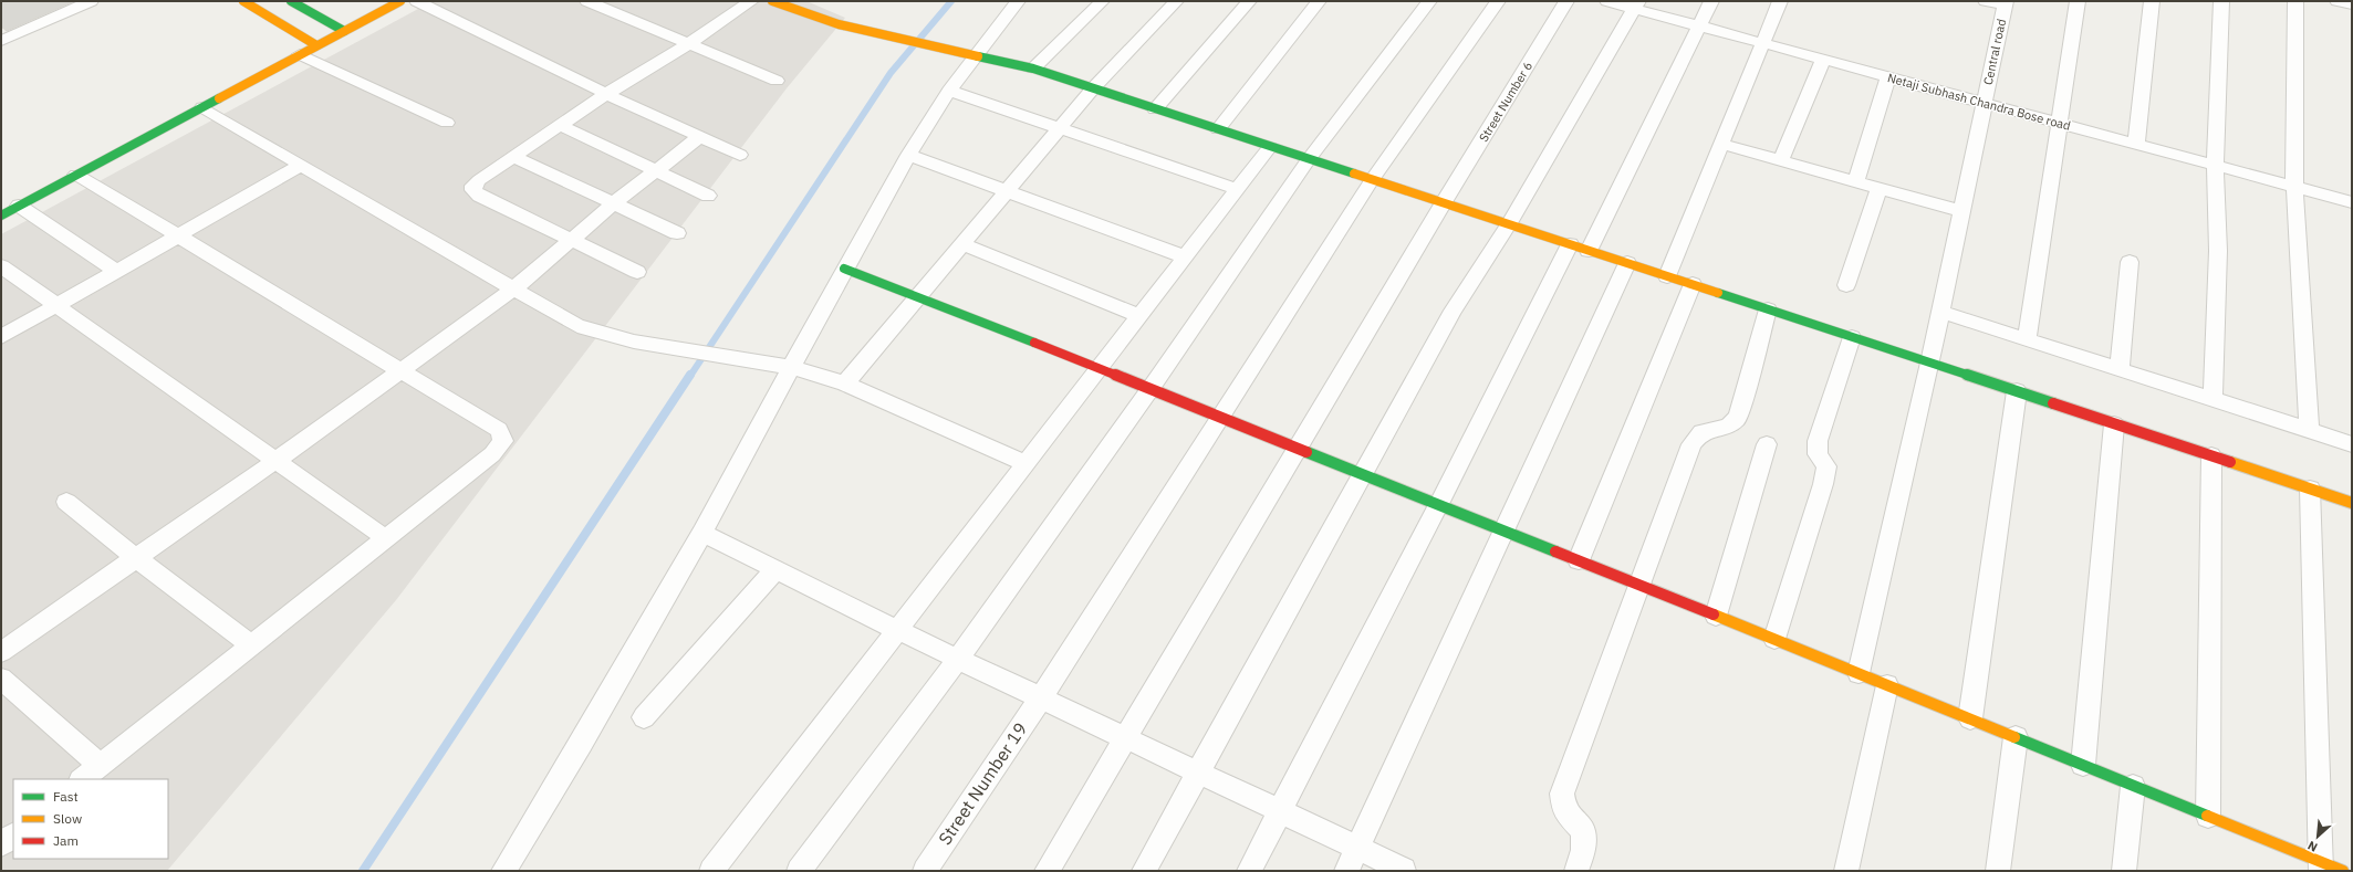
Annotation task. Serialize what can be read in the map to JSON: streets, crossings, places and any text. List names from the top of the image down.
{
  "streets": {
    "street": [
      "Central road",
      "Street Number 6",
      "Netaji Subhash Chandra Bose road",
      "Street Number 19"
    ]
  },
  "crossings": [
    ["Central road", "Netaji Subhash Chandra Bose road"]
  ],
  "legend": ["Fast", "Slow", "Jam"],
  "north": "bottom left"
}
